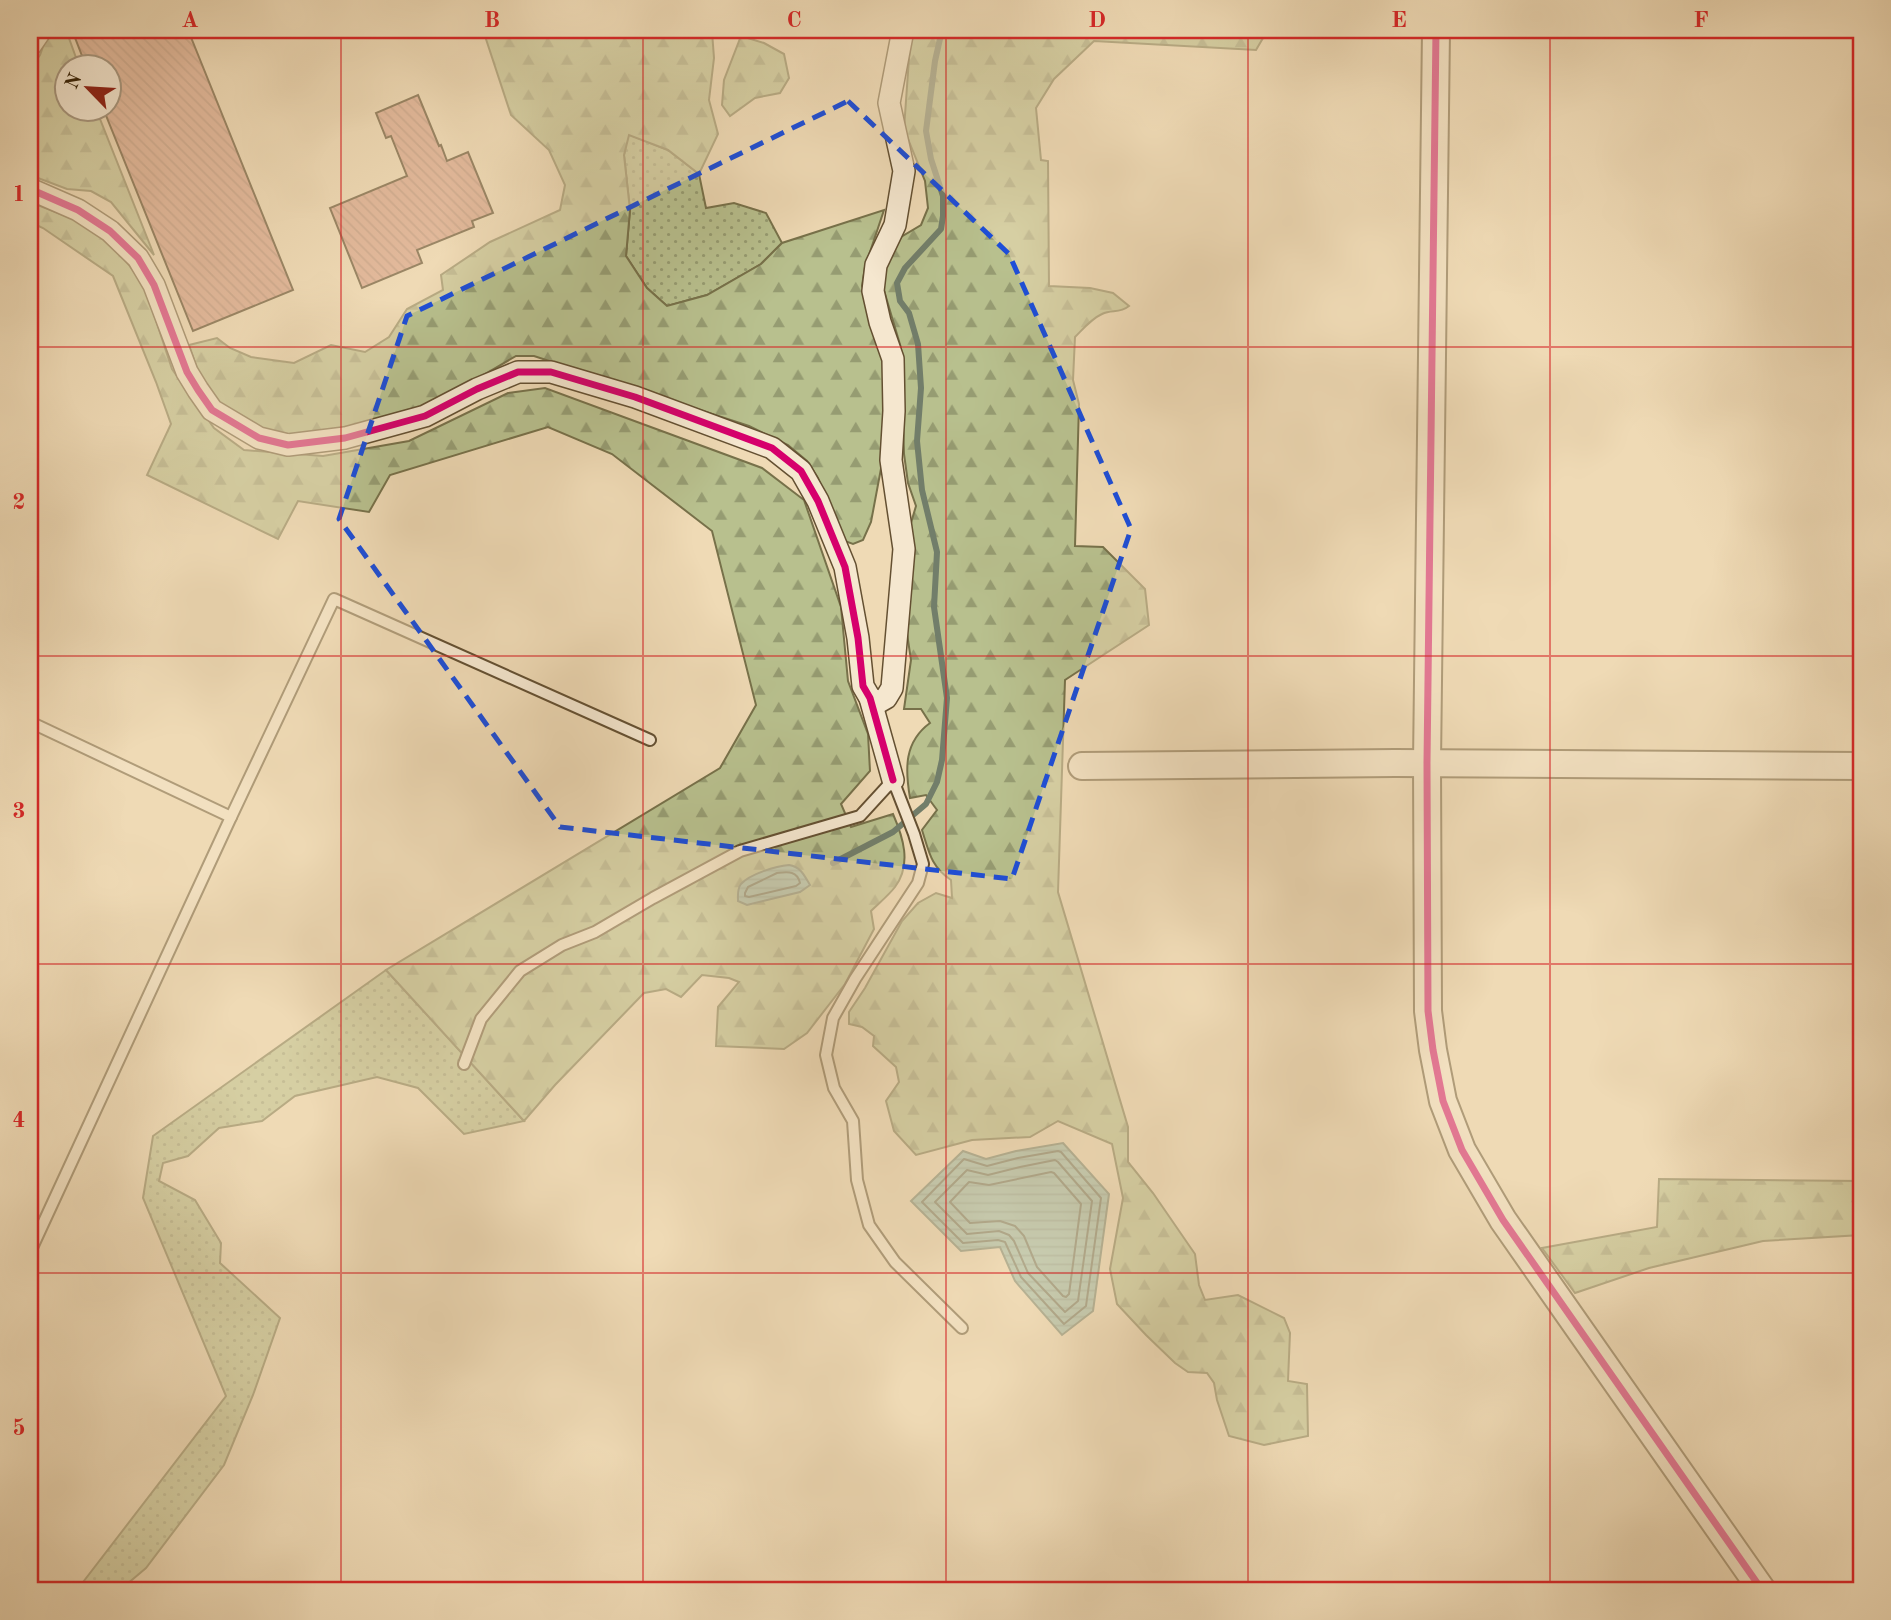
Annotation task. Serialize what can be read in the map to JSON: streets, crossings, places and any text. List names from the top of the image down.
{
  "north": "top left",
  "grid": {
    "columns": [
      "A",
      "B",
      "C",
      "D",
      "E",
      "F"
    ],
    "rows": [
      "1",
      "2",
      "3",
      "4",
      "5"
    ]
  }
}
